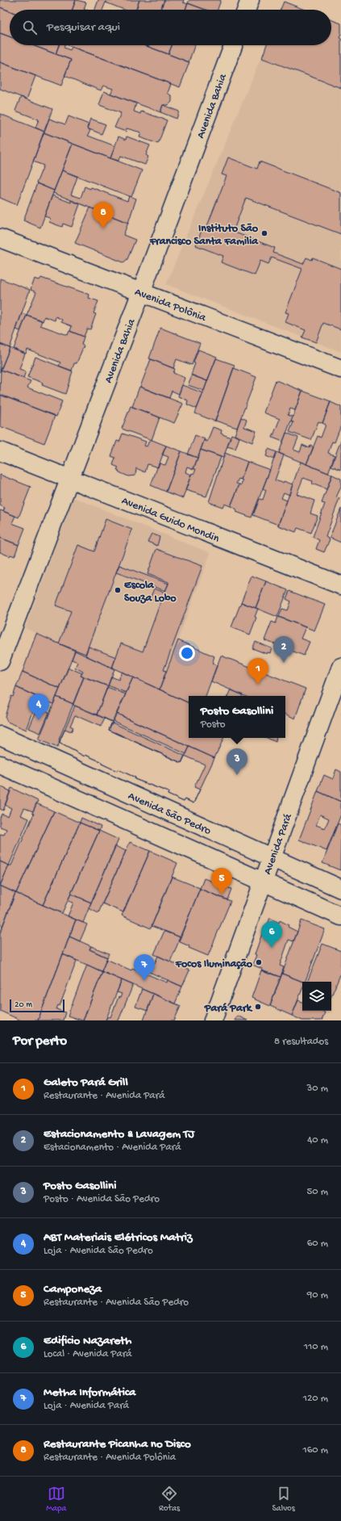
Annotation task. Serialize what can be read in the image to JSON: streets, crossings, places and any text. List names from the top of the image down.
{
  "streets": {
    "street": [
      "Avenida Bahia",
      "Avenida Polônia",
      "Avenida Guido Mondin",
      "Avenida São Pedro",
      "Avenida Pará"
    ]
  },
  "crossings": [
    ["Avenida Bahia", "Avenida Polônia"],
    ["Avenida Bahia", "Avenida Guido Mondin"],
    ["Avenida São Pedro", "Avenida Pará"]
  ],
  "places": [
    "Instituto São Francisco Santa Familia",
    "Escola Souza Lobo",
    "Focos Iluminação",
    "Pará Park"
  ],
  "scale_bar": "20 m",
  "page": {
    "search": "Pesquisar aqui",
    "pins": [
      "8",
      "2",
      "1",
      "4",
      "3",
      "5",
      "6",
      "7"
    ],
    "popup": ["Posto Gasollini", "Posto"],
    "scale": "20 m",
    "heading": ["Por perto", "8 resultados"],
    "list": [
      {
        "mark": "1",
        "name": "Galeto Pará Grill",
        "note": "Restaurante · Avenida Pará",
        "value": "30 m"
      },
      {
        "mark": "2",
        "name": "Estacionamento & Lavagem TJ",
        "note": "Estacionamento · Avenida Pará",
        "value": "40 m"
      },
      {
        "mark": "3",
        "name": "Posto Gasollini",
        "note": "Posto · Avenida São Pedro",
        "value": "50 m"
      },
      {
        "mark": "4",
        "name": "ABT Materiais Elétricos Matriz",
        "note": "Loja · Avenida São Pedro",
        "value": "60 m"
      },
      {
        "mark": "5",
        "name": "Camponeza",
        "note": "Restaurante · Avenida São Pedro",
        "value": "90 m"
      },
      {
        "mark": "6",
        "name": "Edificio Nazareth",
        "note": "Local · Avenida Pará",
        "value": "110 m"
      },
      {
        "mark": "7",
        "name": "Metha Informática",
        "note": "Loja · Avenida Pará",
        "value": "120 m"
      },
      {
        "mark": "8",
        "name": "Restaurante Picanha no Disco",
        "note": "Restaurante · Avenida Polônia",
        "value": "160 m"
      }
    ],
    "nav": ["Mapa", "Rotas", "Salvos"]
  }
}
